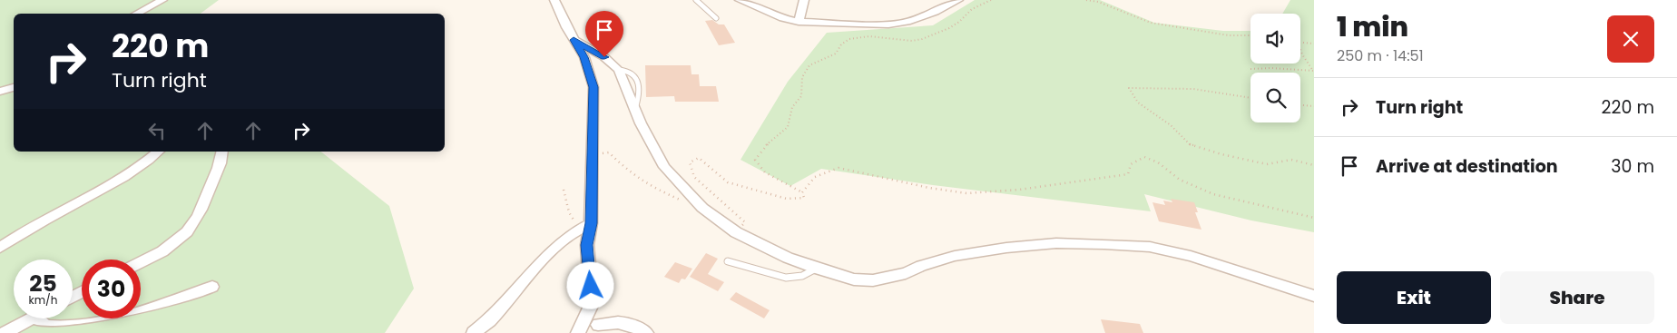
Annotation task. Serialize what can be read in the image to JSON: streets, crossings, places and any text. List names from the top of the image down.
{
  "page": {
    "heading": ["1 min", "250 m · 14:51"],
    "turn": ["220 m", "Turn right"],
    "list": [
      {
        "name": "Turn right",
        "value": "220 m"
      },
      {
        "name": "Arrive at destination",
        "value": "30 m"
      }
    ],
    "speed": "25 km/h",
    "limit": "30",
    "buttons": ["Exit", "Share"]
  }
}
